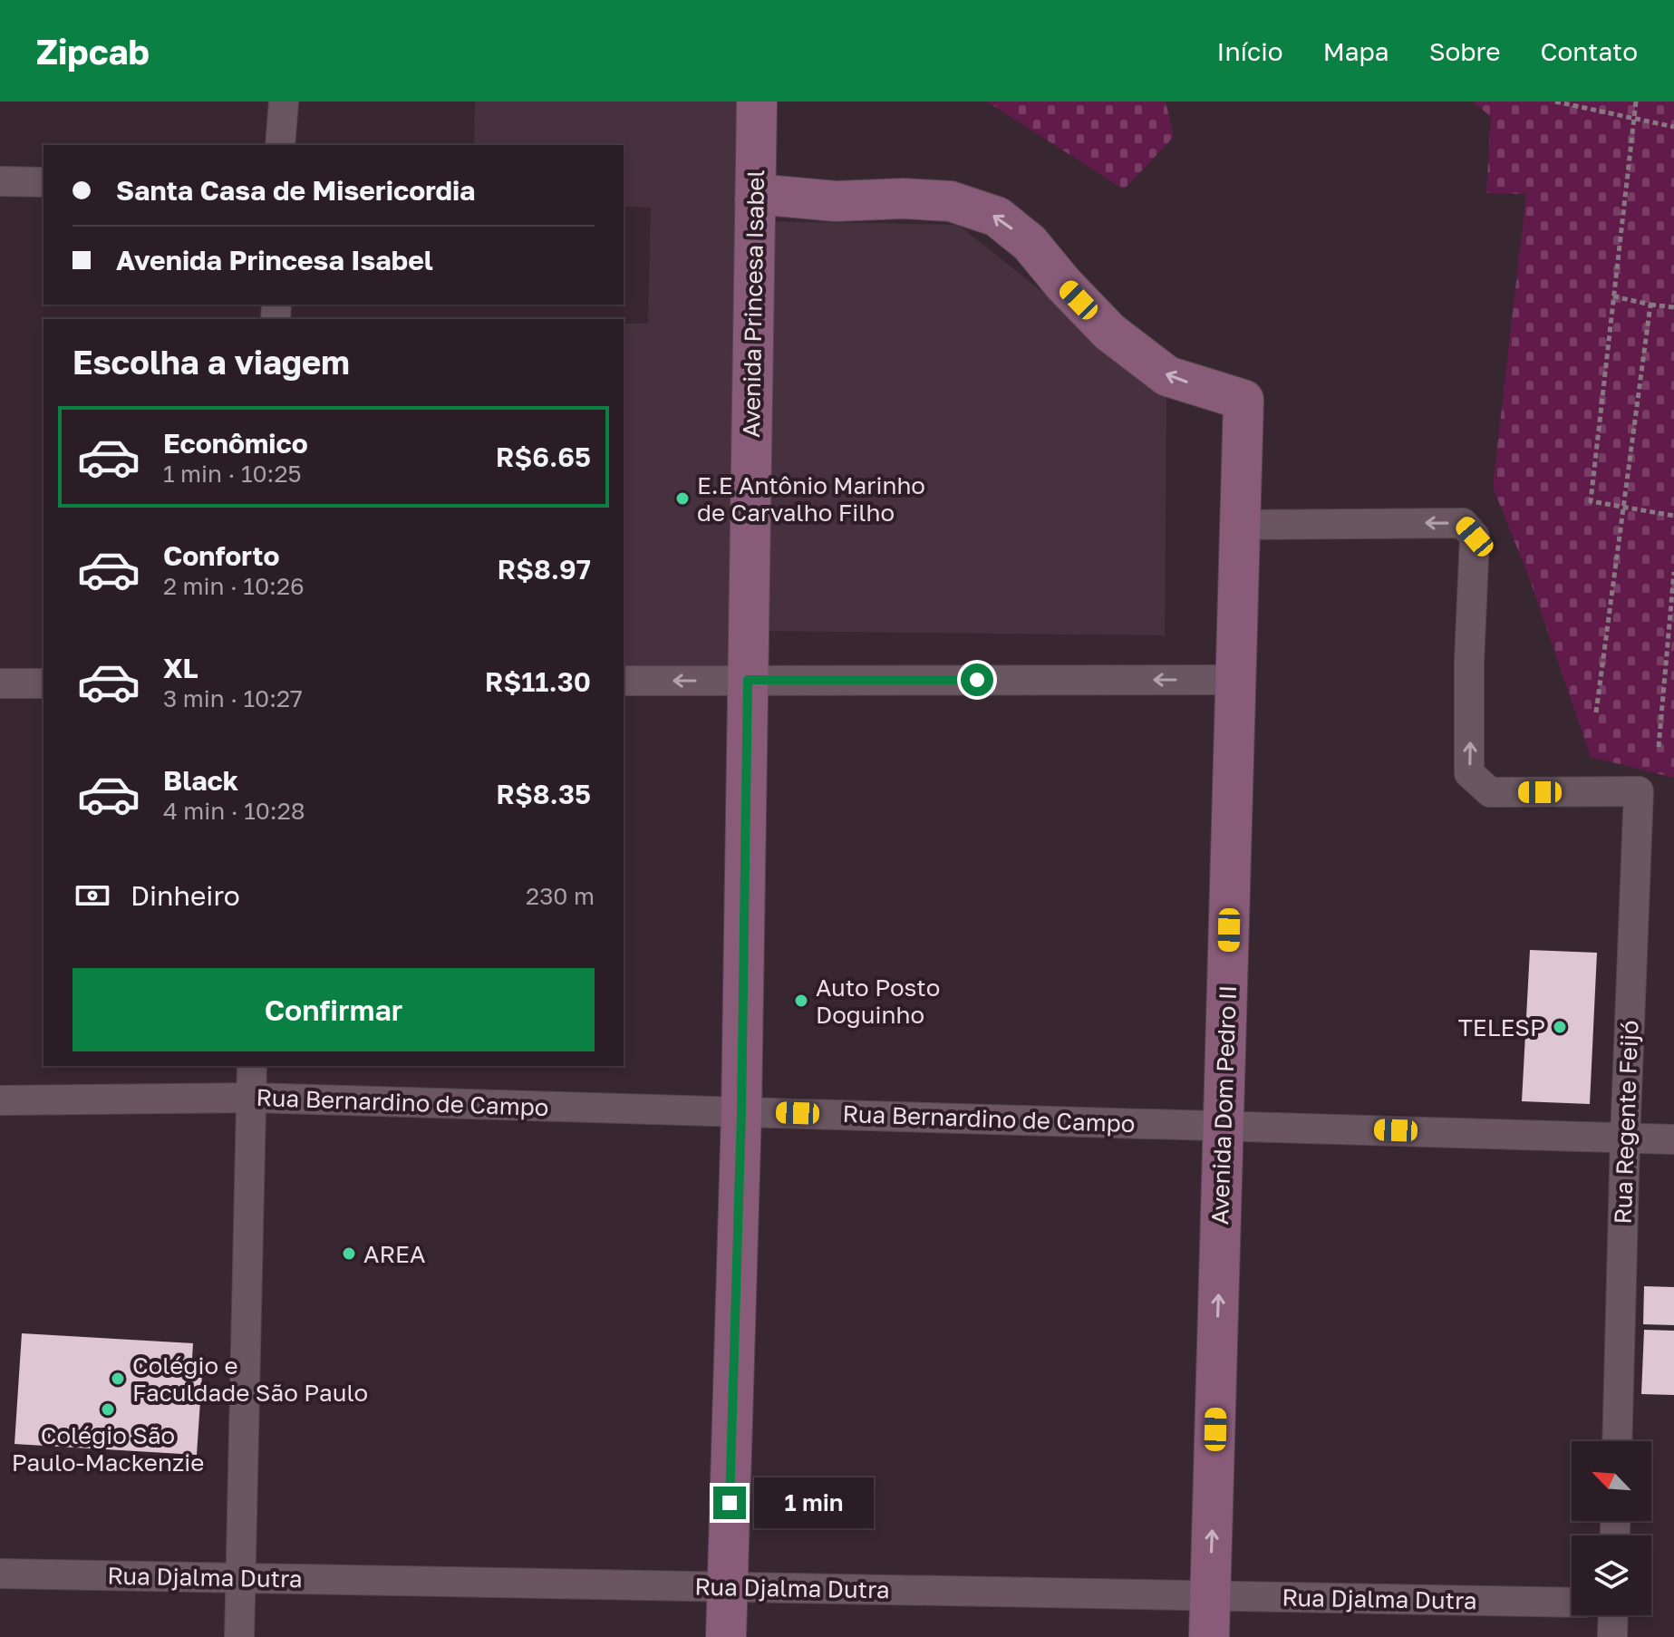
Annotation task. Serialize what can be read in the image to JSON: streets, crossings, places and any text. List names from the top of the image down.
{
  "streets": {
    "main road": ["Avenida Princesa Isabel", "Avenida Dom Pedro II"],
    "street": ["Rua Bernardino de Campo", "Rua Regente Feijó", "Rua Djalma Dutra"]
  },
  "crossings": [
    ["Avenida Princesa Isabel", "Rua Bernardino de Campo"],
    ["Avenida Princesa Isabel", "Avenida Dom Pedro II"],
    ["Avenida Princesa Isabel", "Rua Djalma Dutra"],
    ["Rua Bernardino de Campo", "Avenida Dom Pedro II"],
    ["Rua Bernardino de Campo", "Rua Regente Feijó"],
    ["Avenida Dom Pedro II", "Rua Regente Feijó"],
    ["Avenida Dom Pedro II", "Rua Djalma Dutra"]
  ],
  "one_way": ["Avenida Dom Pedro II"],
  "places": [
    "E.E Antônio Marinho de Carvalho Filho",
    "Auto Posto Doguinho",
    "TELESP",
    "AREA",
    "Colégio e Faculdade São Paulo",
    "Colégio São Paulo-Mackenzie"
  ],
  "north": "top left",
  "page": {
    "header": "Zipcab",
    "nav": [
      "Início",
      "Mapa",
      "Sobre",
      "Contato"
    ],
    "banner": ["Santa Casa de Misericordia", "Avenida Princesa Isabel"],
    "heading": "Escolha a viagem",
    "list": [
      {
        "name": "Econômico",
        "note": "1 min · 10:25",
        "value": "R$6.65"
      },
      {
        "name": "Conforto",
        "note": "2 min · 10:26",
        "value": "R$8.97"
      },
      {
        "name": "XL",
        "note": "3 min · 10:27",
        "value": "R$11.30"
      },
      {
        "name": "Black",
        "note": "4 min · 10:28",
        "value": "R$8.35"
      }
    ],
    "pay": ["Dinheiro", "230 m"],
    "buttons": "Confirmar",
    "bubble": "1 min"
  }
}
